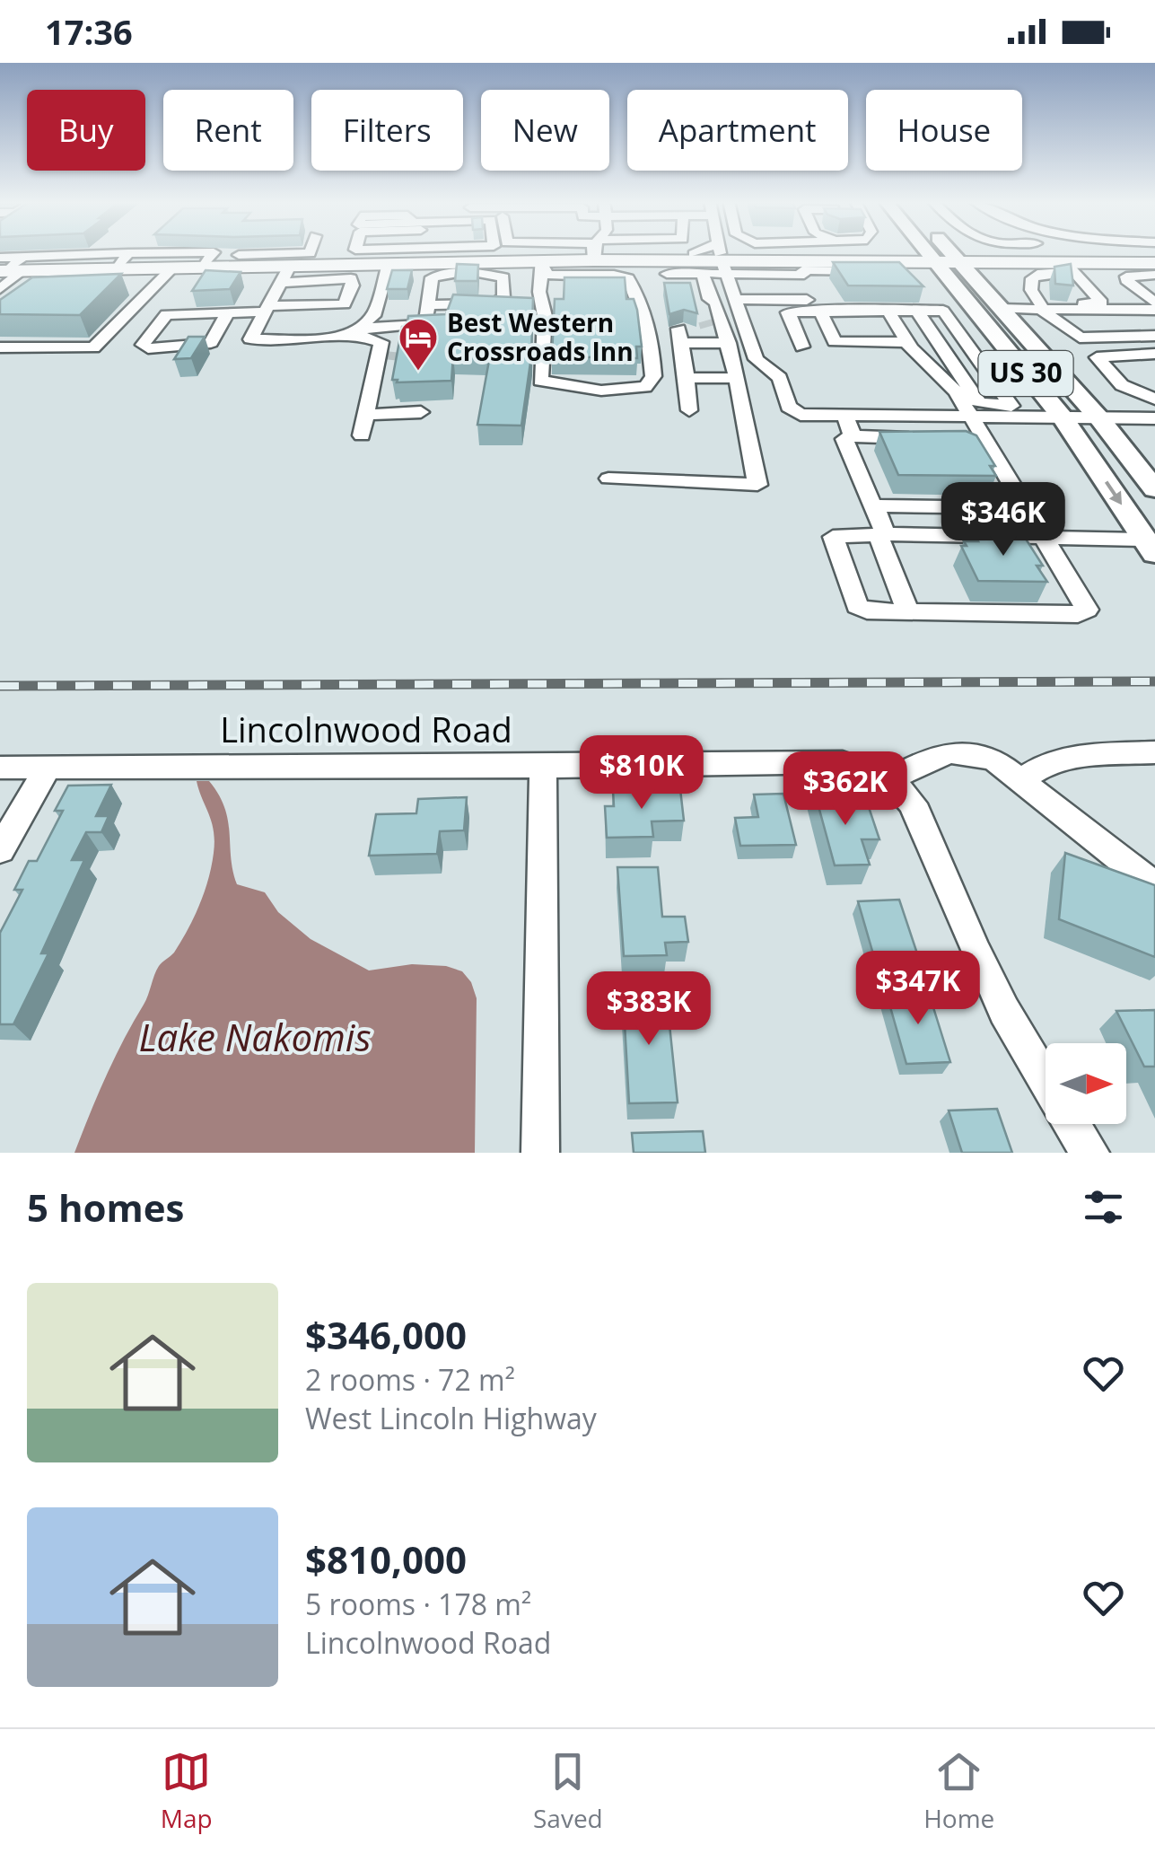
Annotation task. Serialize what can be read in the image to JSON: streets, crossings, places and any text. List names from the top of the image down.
{
  "streets": {
    "main road": ["US 30"],
    "street": ["Lincolnwood Road"]
  },
  "water": ["Lake Nakomis"],
  "places": {
    "hotel": ["Best Western Crossroads Inn"]
  },
  "north": "right",
  "page": {
    "status": "17:36",
    "chip": [
      "Buy",
      "Rent",
      "Filters",
      "New",
      "Apartment",
      "House"
    ],
    "price": [
      "$346K",
      "$810K",
      "$362K",
      "$347K",
      "$383K"
    ],
    "heading": "5 homes",
    "list": [
      {
        "name": "$346,000",
        "note": "2 rooms · 72 m² · West Lincoln Highway"
      },
      {
        "name": "$810,000",
        "note": "5 rooms · 178 m² · Lincolnwood Road"
      }
    ],
    "tabs": ["Map", "Saved", "Home"]
  }
}
